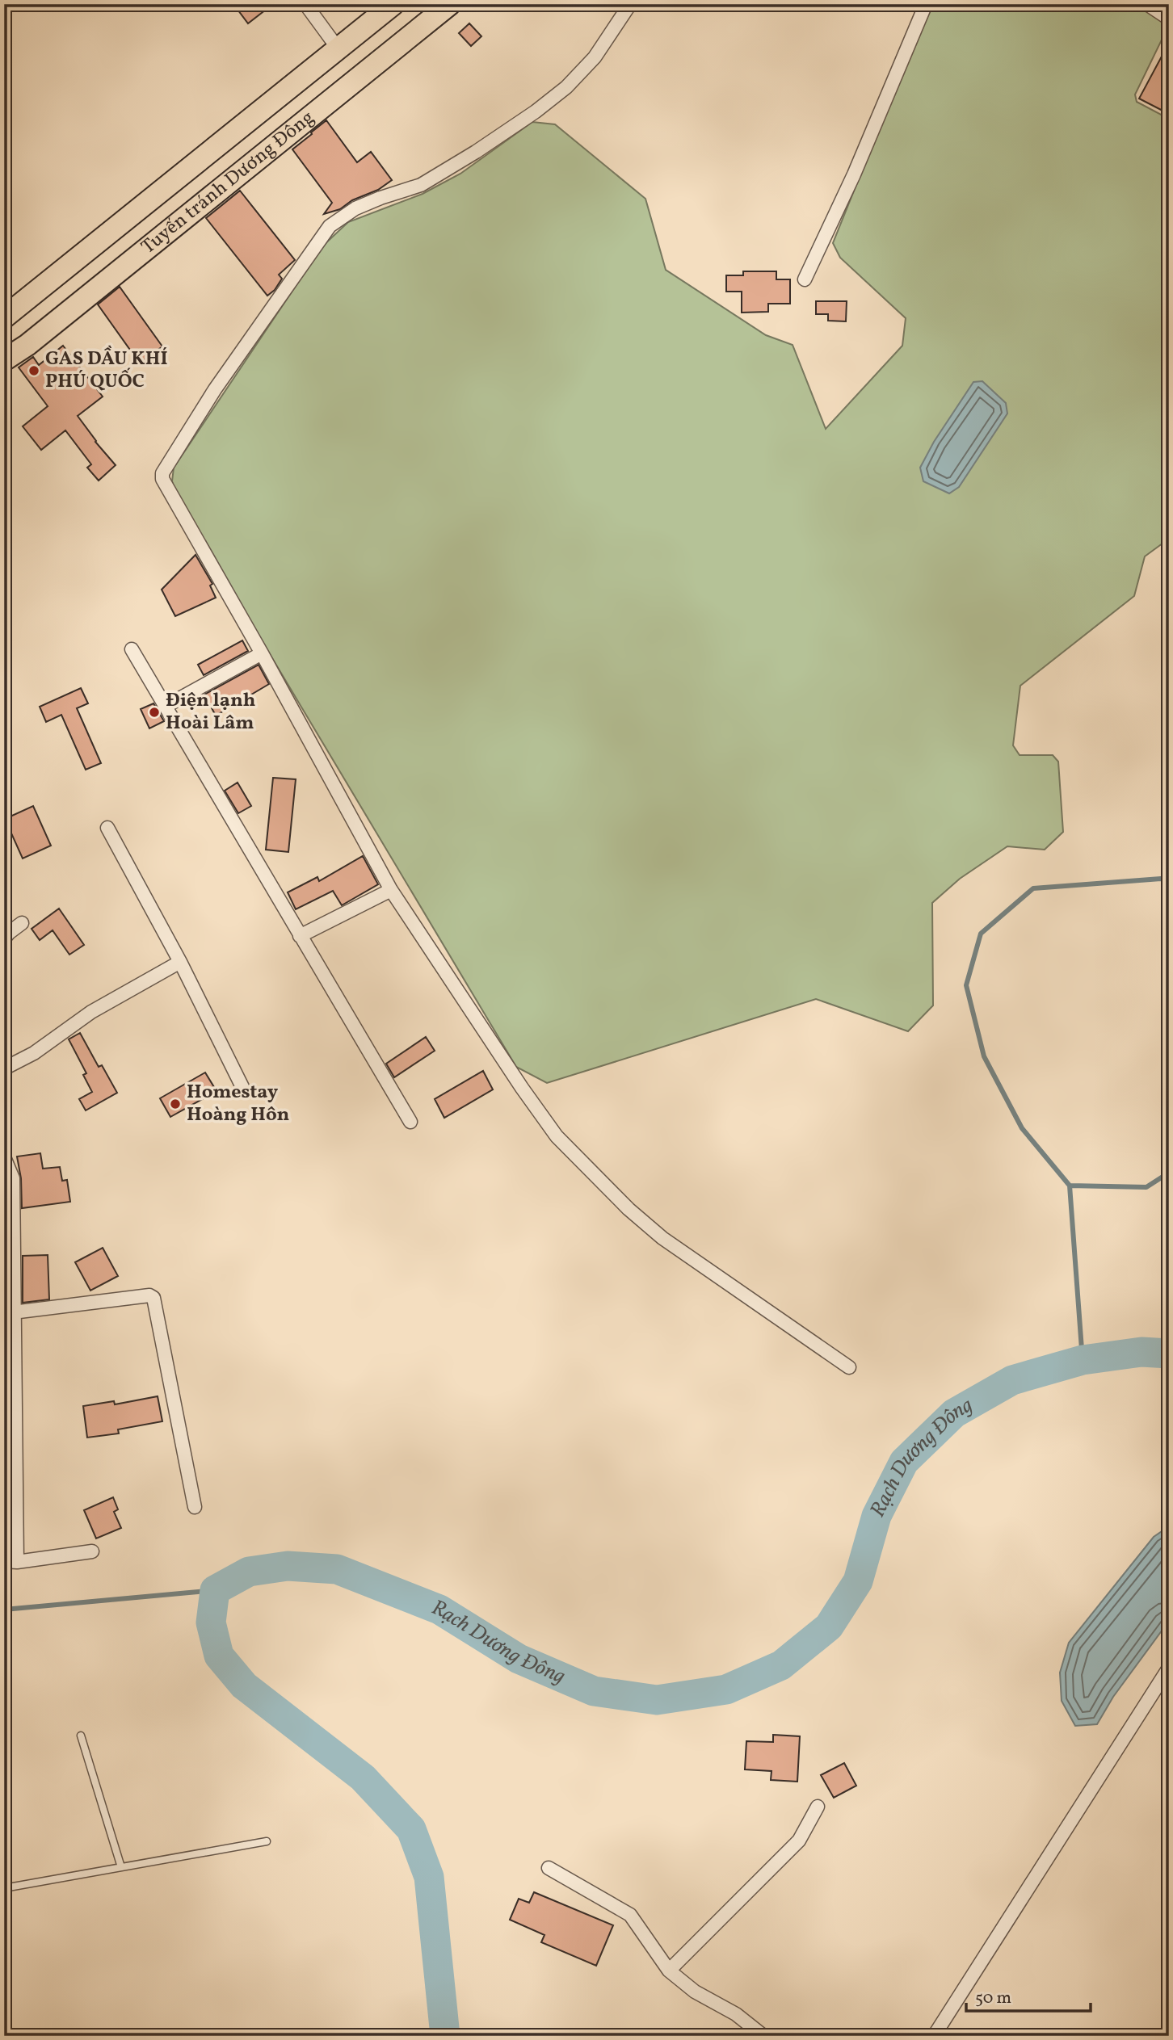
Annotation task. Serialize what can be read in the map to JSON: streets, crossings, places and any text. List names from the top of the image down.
{
  "streets": {
    "main road": ["Tuyến tránh Dương Đông"]
  },
  "water": ["Rạch Dương Đông"],
  "places": ["GAS DẦU KHÍ PHÚ QUỐC", "Điện lạnh Hoài Lâm", "Homestay Hoàng Hôn"],
  "scale_bar": "50 m"
}
